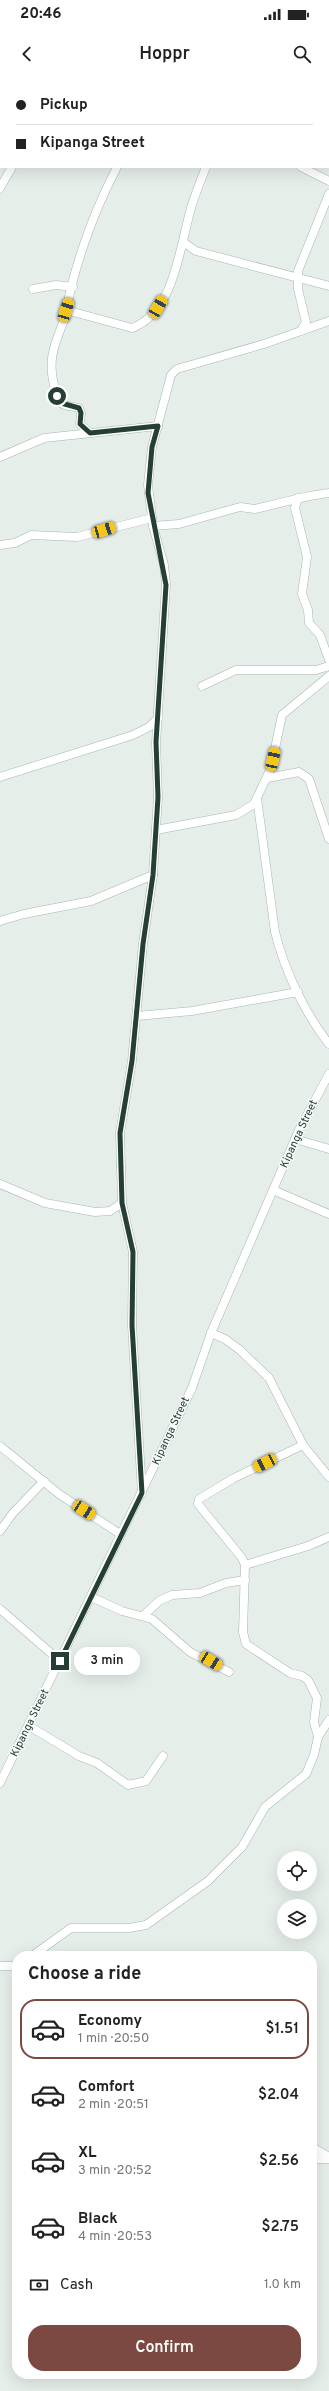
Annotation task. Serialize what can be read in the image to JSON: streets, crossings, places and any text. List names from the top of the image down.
{
  "streets": {
    "street": ["Kipanga Street"]
  },
  "page": {
    "status": "20:46",
    "header": "Hoppr",
    "banner": ["Pickup", "Kipanga Street"],
    "bubble": "3 min",
    "heading": "Choose a ride",
    "list": [
      {
        "name": "Economy",
        "note": "1 min · 20:50",
        "value": "$1.51"
      },
      {
        "name": "Comfort",
        "note": "2 min · 20:51",
        "value": "$2.04"
      },
      {
        "name": "XL",
        "note": "3 min · 20:52",
        "value": "$2.56"
      },
      {
        "name": "Black",
        "note": "4 min · 20:53",
        "value": "$2.75"
      }
    ],
    "pay": ["Cash", "1.0 km"],
    "buttons": "Confirm"
  }
}
